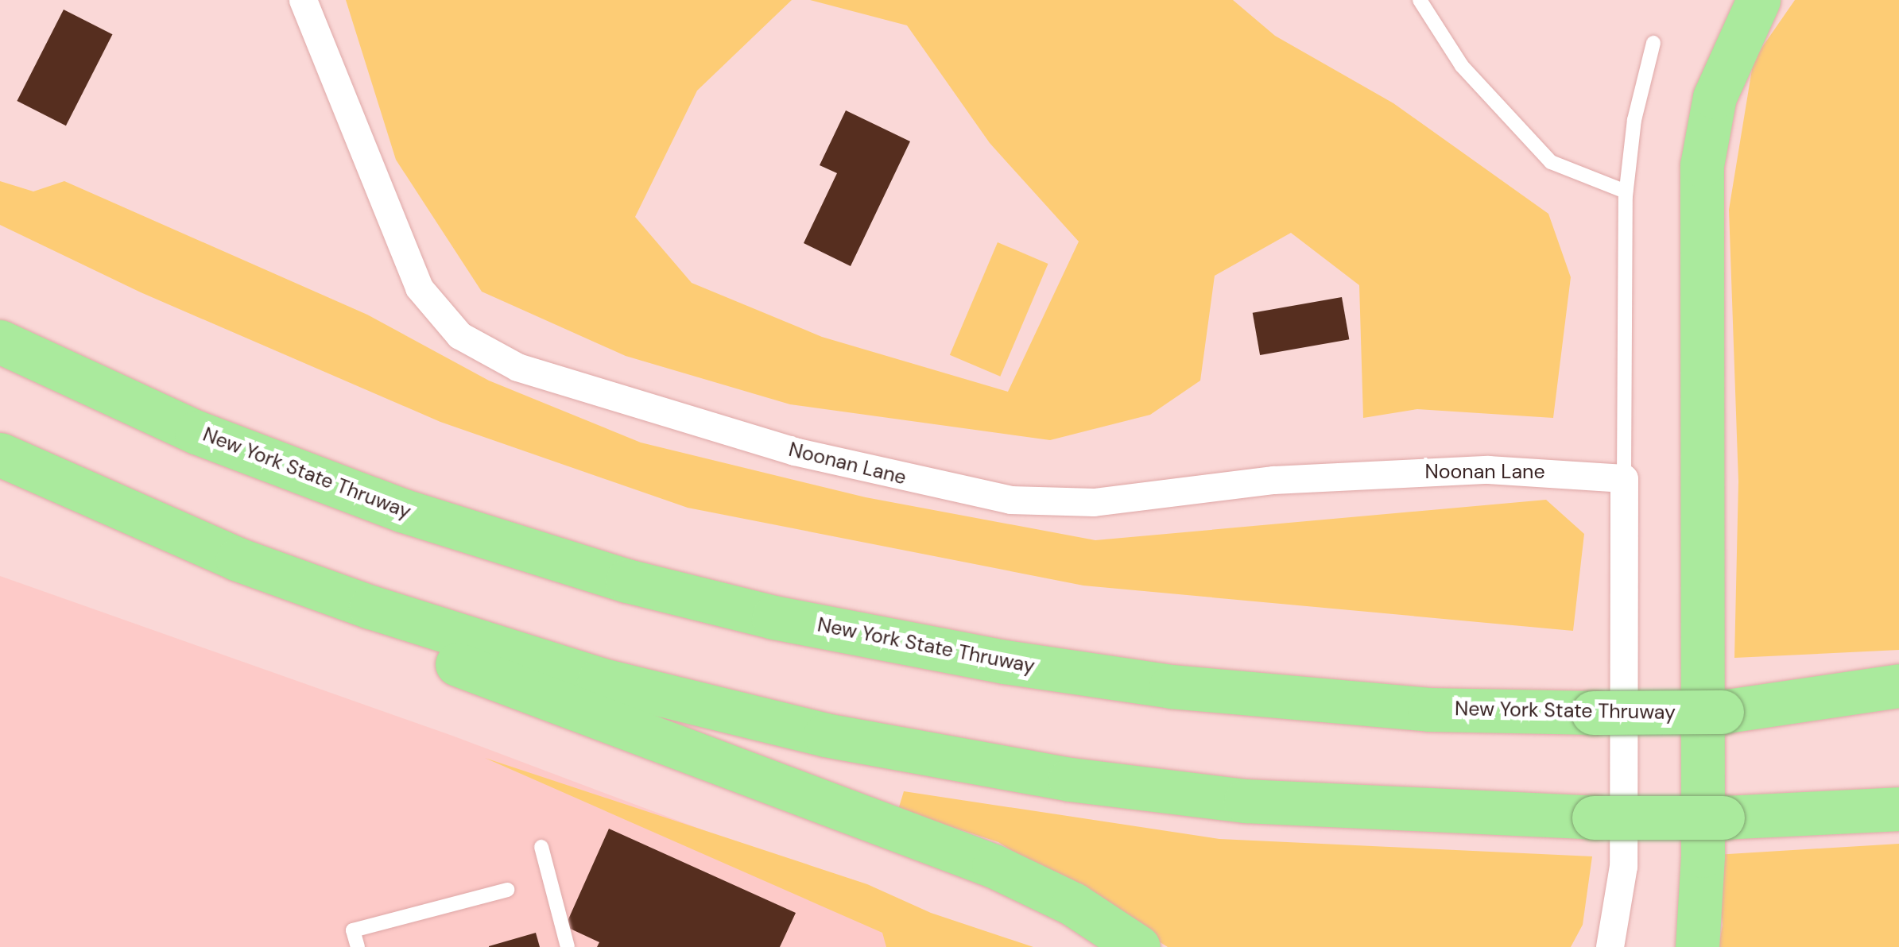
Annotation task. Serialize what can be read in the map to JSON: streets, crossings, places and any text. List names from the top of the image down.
{
  "streets": {
    "highway": ["New York State Thruway"],
    "street": ["Noonan Lane"]
  }
}
